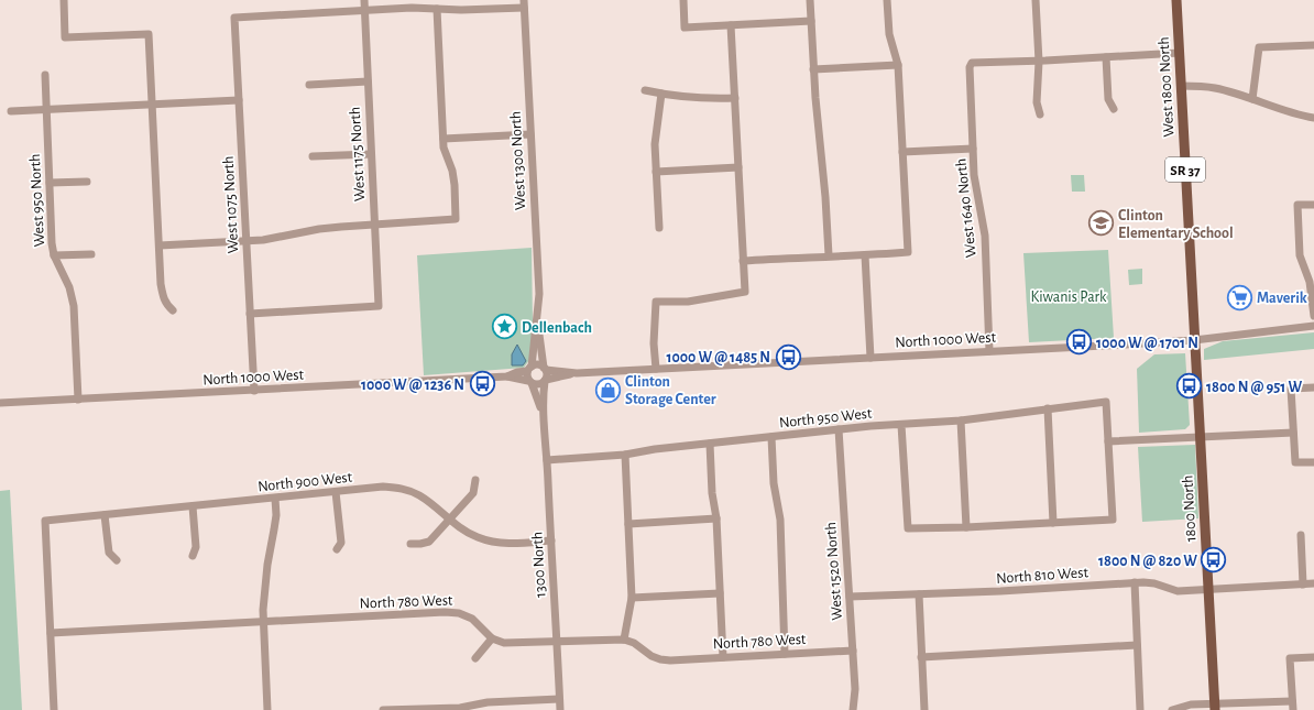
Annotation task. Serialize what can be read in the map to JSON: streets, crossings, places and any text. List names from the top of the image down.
{
  "streets": {
    "main road": ["West 1800 North", "SR 37", "1800 North"],
    "street": [
      "West 1175 North",
      "West 1300 North",
      "West 950 North",
      "West 1075 North",
      "West 1640 North",
      "North 1000 West",
      "North 950 West",
      "North 900 West",
      "1300 North",
      "West 1520 North",
      "North 810 West",
      "North 780 West"
    ]
  },
  "crossings": [
    ["West 1800 North", "North 1000 West"],
    ["West 1800 North", "1800 North"],
    ["West 1175 North", "West 1075 North"],
    ["West 1300 North", "North 1000 West"],
    ["West 1300 North", "1300 North"],
    ["West 950 North", "North 1000 West"],
    ["West 1075 North", "North 1000 West"],
    ["West 1640 North", "North 1000 West"],
    ["North 1000 West", "1300 North"],
    ["North 950 West", "1300 North"],
    ["North 950 West", "West 1520 North"],
    ["North 900 West", "1300 North"],
    ["North 900 West", "North 780 West"],
    ["1800 North", "North 810 West"],
    ["1300 North", "North 780 West"],
    ["West 1520 North", "North 810 West"],
    ["West 1520 North", "North 780 West"]
  ],
  "parks": ["Kiwanis Park"],
  "places": {
    "school or university": ["Clinton Elementary School"],
    "supermarket": ["Maverik"],
    "place": ["Dellenbach"],
    "bus stop": [
      "1000 W @ 1701 N",
      "1000 W @ 1485 N",
      "1000 W @ 1236 N",
      "1800 N @ 951 W",
      "1800 N @ 820 W"
    ],
    "shop": ["Clinton Storage Center"]
  }
}
